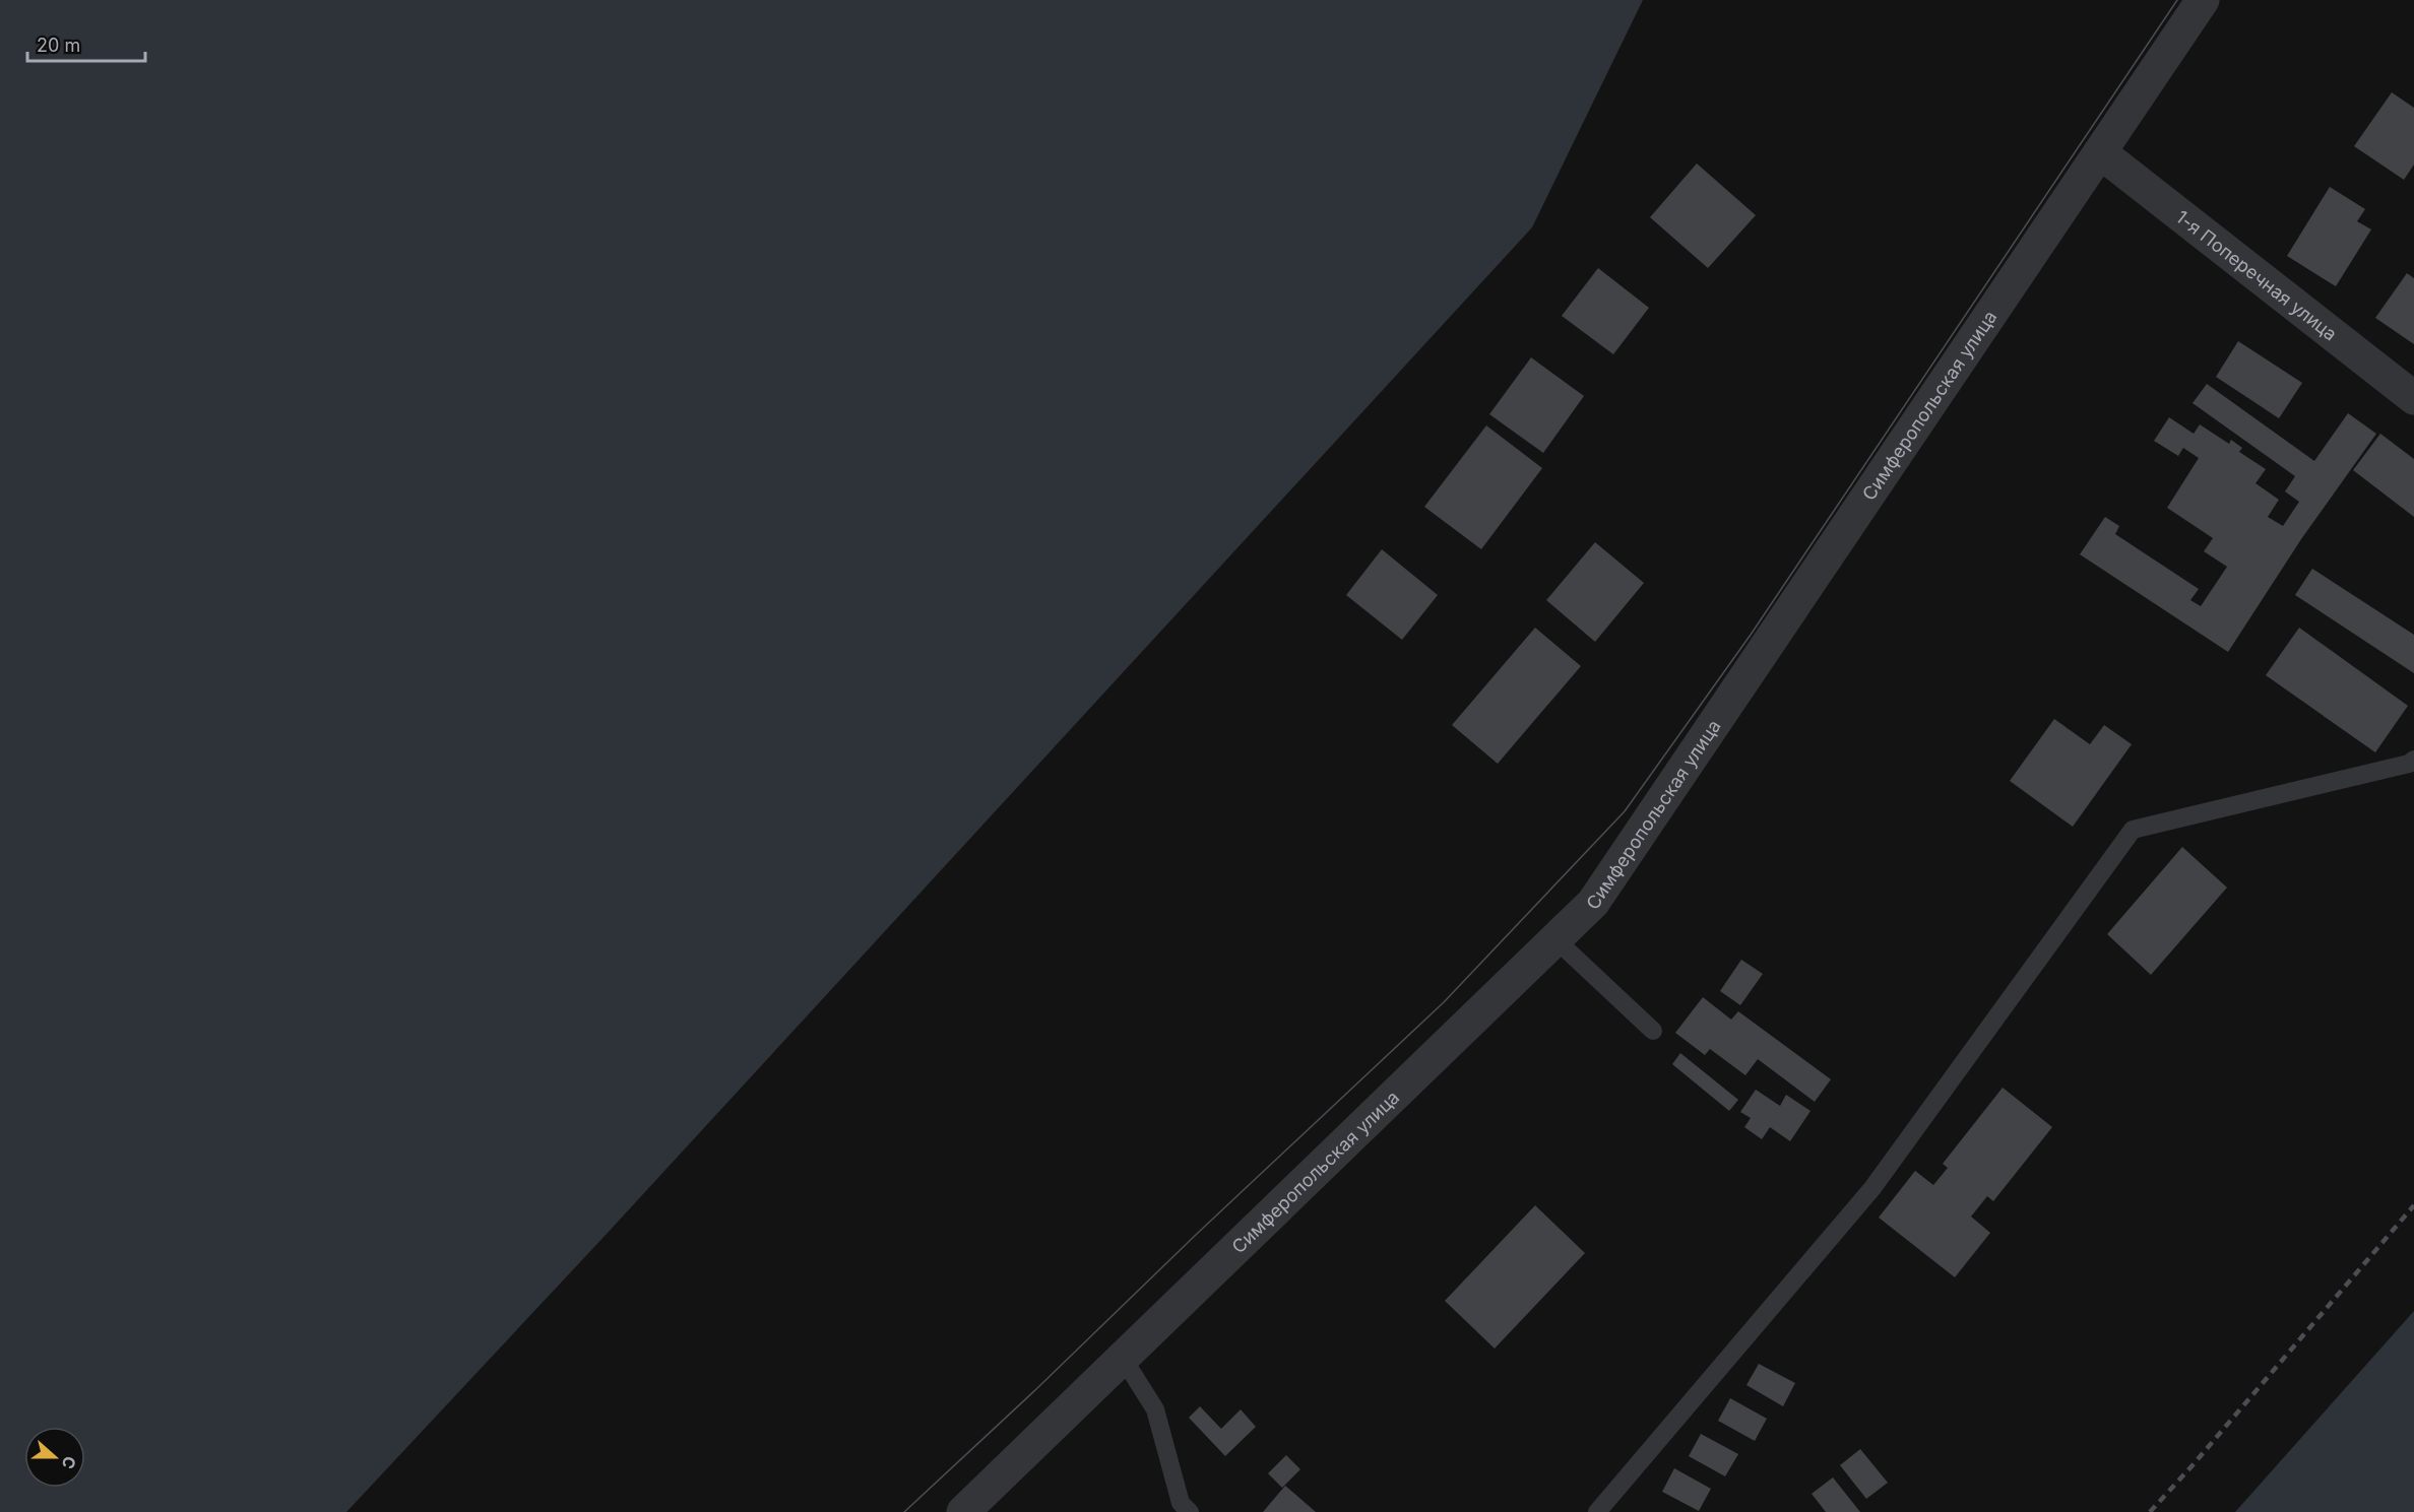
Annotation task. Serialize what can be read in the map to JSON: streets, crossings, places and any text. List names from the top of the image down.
{
  "streets": {
    "street": ["1-я Поперечная улица", "Симферопольская улица"]
  },
  "crossings": [
    ["1-я Поперечная улица", "Симферопольская улица"]
  ],
  "scale_bar": "20 m",
  "north": "right"
}
